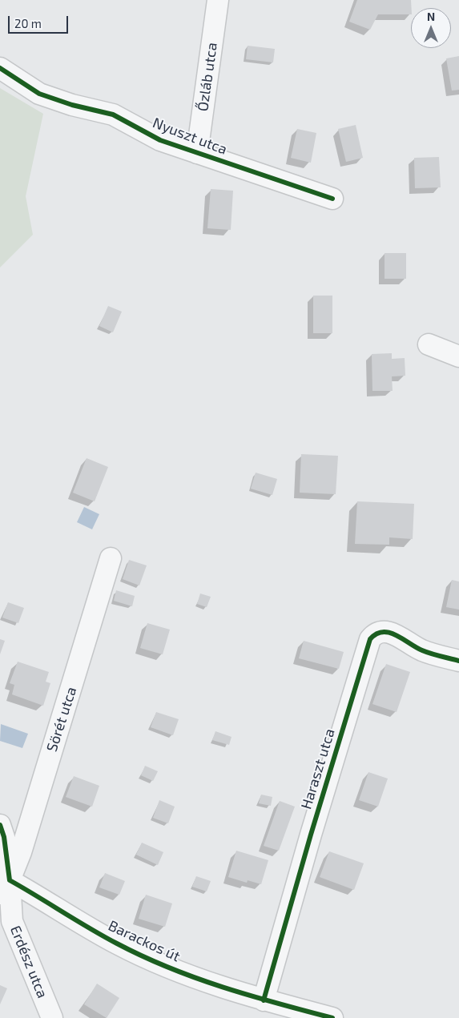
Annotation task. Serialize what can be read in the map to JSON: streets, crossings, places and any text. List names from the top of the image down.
{
  "streets": {
    "street": [
      "Őzláb utca",
      "Nyuszt utca",
      "Sörét utca",
      "Haraszt utca",
      "Barackos út",
      "Erdész utca"
    ]
  },
  "crossings": [
    ["Őzláb utca", "Nyuszt utca"],
    ["Sörét utca", "Barackos út"],
    ["Sörét utca", "Erdész utca"],
    ["Haraszt utca", "Barackos út"],
    ["Barackos út", "Erdész utca"]
  ],
  "scale_bar": "20 m",
  "north": "top"
}
